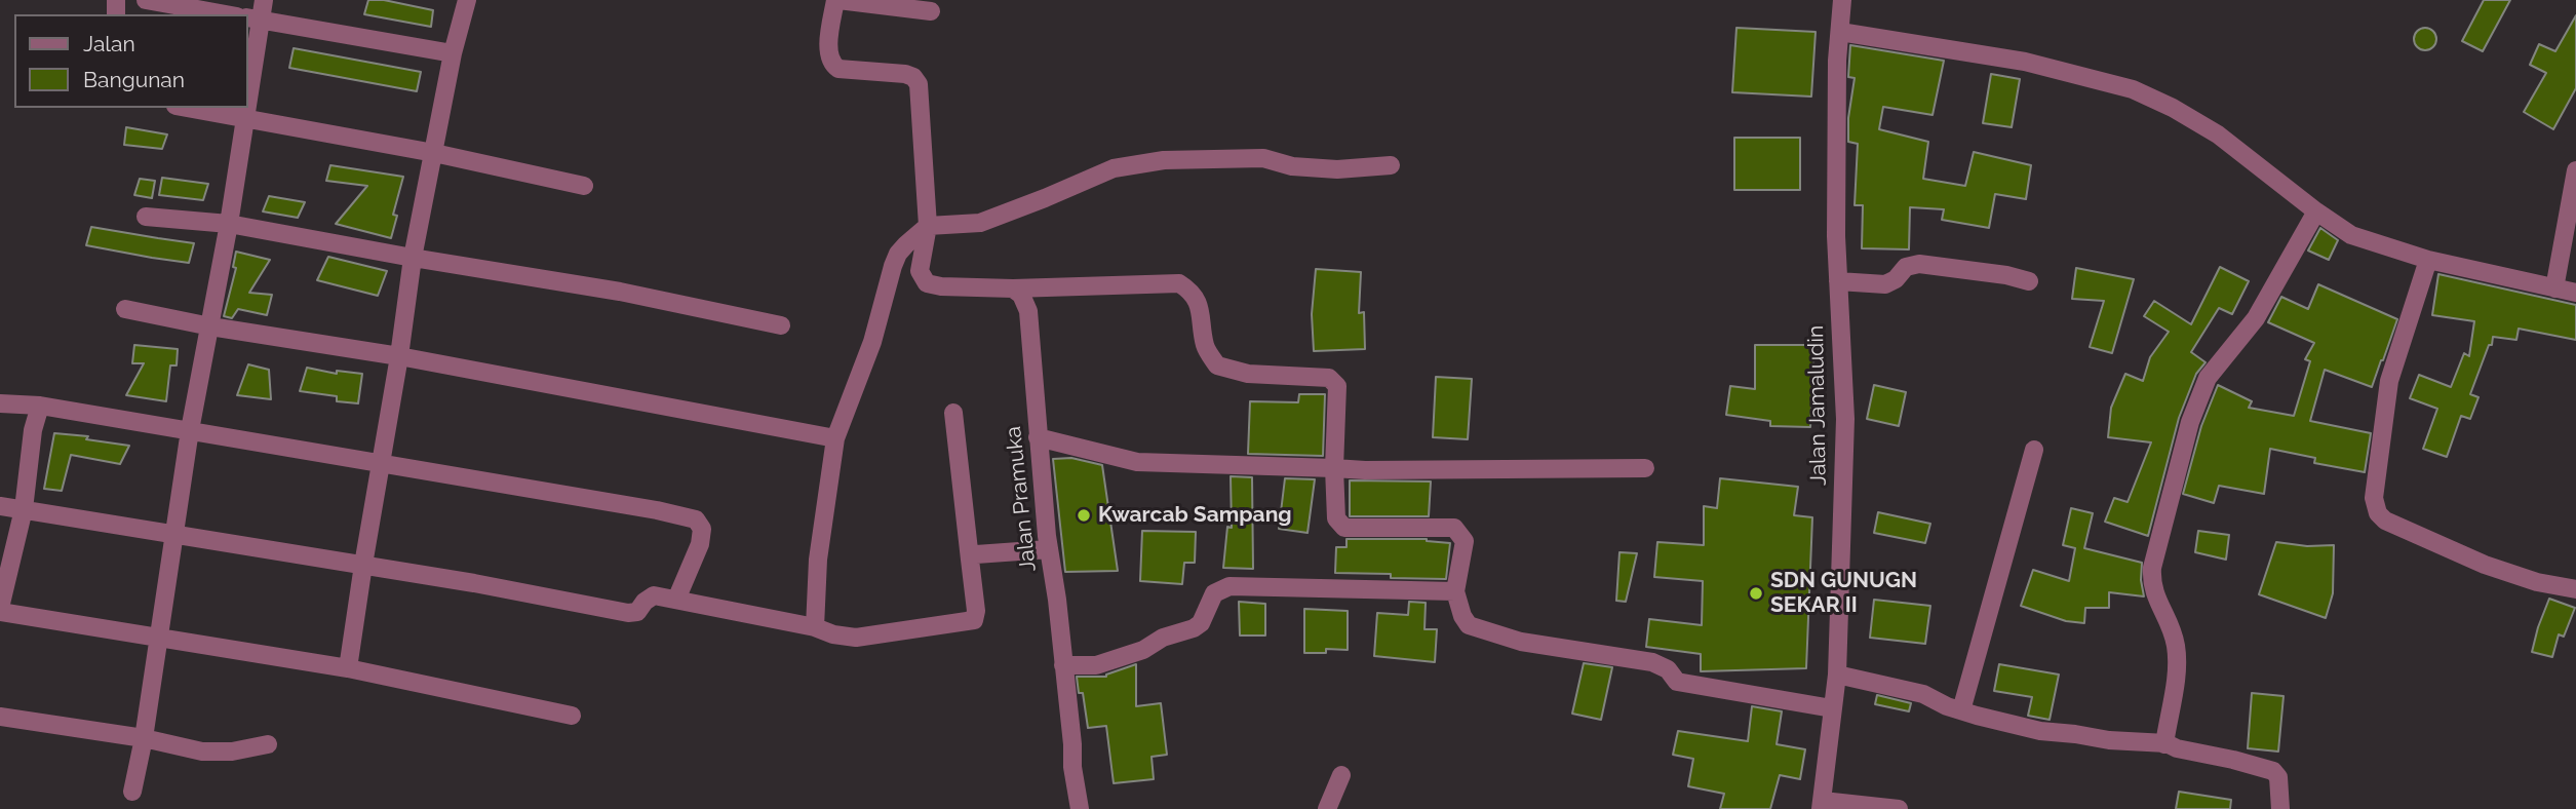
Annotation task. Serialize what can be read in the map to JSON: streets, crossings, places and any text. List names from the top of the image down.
{
  "streets": {
    "street": ["Jalan Jamaludin", "Jalan Pramuka"]
  },
  "places": ["Kwarcab Sampang", "SDN GUNUGN SEKAR II"],
  "legend": ["Jalan", "Bangunan"]
}
